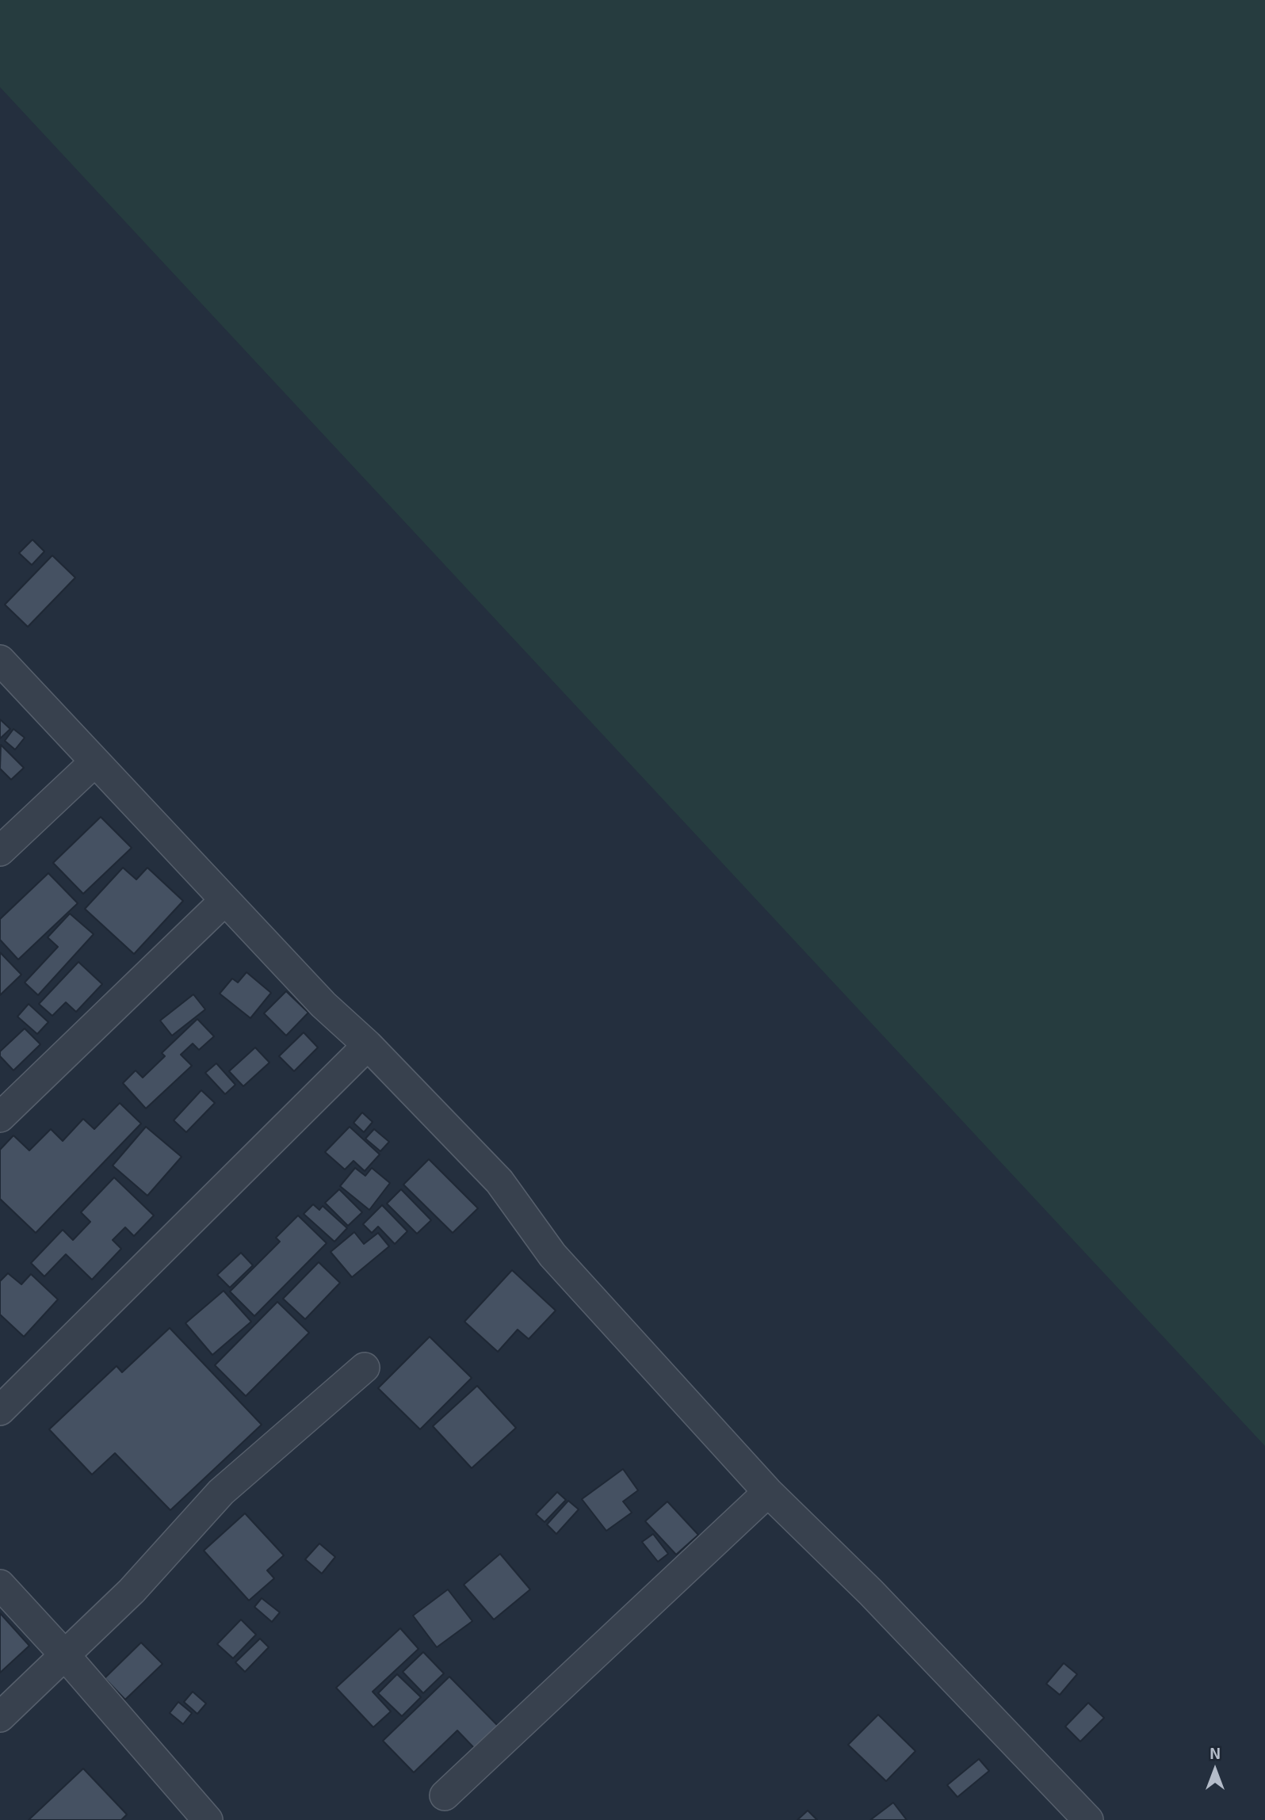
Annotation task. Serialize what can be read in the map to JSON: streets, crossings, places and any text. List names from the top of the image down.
{
  "north": "top"
}
